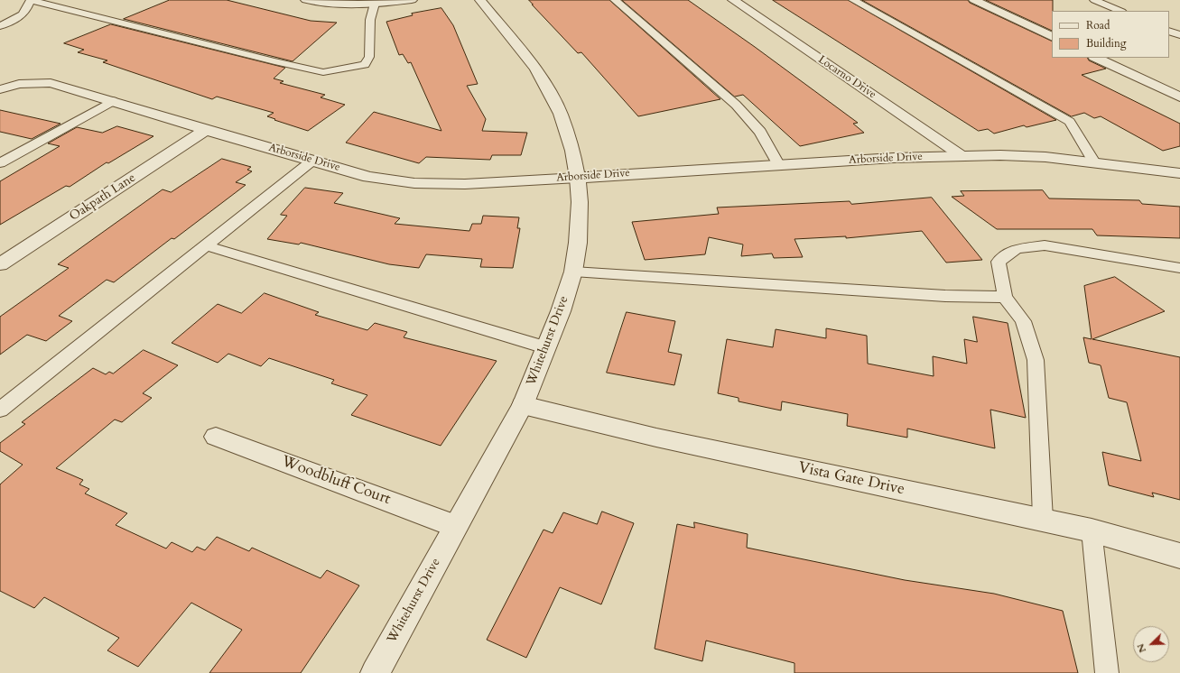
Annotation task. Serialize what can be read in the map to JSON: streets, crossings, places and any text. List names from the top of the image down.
{
  "streets": {
    "street": [
      "Locarno Drive",
      "Arborside Drive",
      "Oakpath Lane",
      "Whitehurst Drive",
      "Vista Gate Drive",
      "Woodbluff Court"
    ]
  },
  "crossings": [
    ["Locarno Drive", "Arborside Drive"],
    ["Arborside Drive", "Oakpath Lane"],
    ["Arborside Drive", "Whitehurst Drive"],
    ["Whitehurst Drive", "Vista Gate Drive"],
    ["Whitehurst Drive", "Woodbluff Court"]
  ],
  "legend": ["Road", "Building"],
  "north": "bottom left"
}
